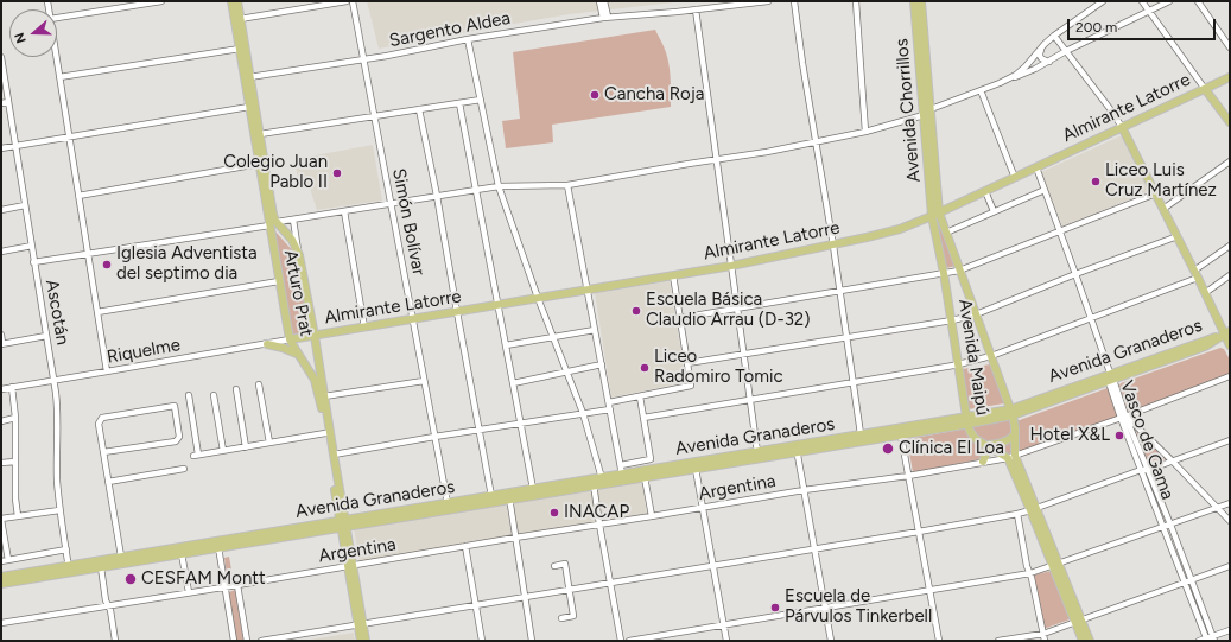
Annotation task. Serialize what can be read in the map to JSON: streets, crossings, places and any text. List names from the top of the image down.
{
  "streets": {
    "main road": [
      "Almirante Latorre",
      "Avenida Chorrillos",
      "Arturo Prat",
      "Avenida Granaderos",
      "Avenida Maipú"
    ],
    "street": [
      "Sargento Aldea",
      "Simón Bolívar",
      "Ascotán",
      "Riquelme",
      "Vasco de Gama",
      "Argentina"
    ]
  },
  "crossings": [
    ["Sargento Aldea", "Simón Bolívar"],
    ["Sargento Aldea", "Arturo Prat"],
    ["Almirante Latorre", "Avenida Chorrillos"],
    ["Almirante Latorre", "Simón Bolívar"],
    ["Almirante Latorre", "Arturo Prat"],
    ["Almirante Latorre", "Riquelme"],
    ["Almirante Latorre", "Avenida Maipú"],
    ["Almirante Latorre", "Vasco de Gama"],
    ["Avenida Chorrillos", "Avenida Maipú"],
    ["Simón Bolívar", "Avenida Granaderos"],
    ["Arturo Prat", "Riquelme"],
    ["Arturo Prat", "Avenida Granaderos"],
    ["Arturo Prat", "Argentina"],
    ["Ascotán", "Riquelme"],
    ["Ascotán", "Avenida Granaderos"],
    ["Avenida Granaderos", "Avenida Maipú"],
    ["Avenida Granaderos", "Vasco de Gama"],
    ["Avenida Maipú", "Argentina"],
    ["Vasco de Gama", "Argentina"]
  ],
  "places": [
    "Cancha Roja",
    "Colegio Juan Pablo II",
    "Liceo Luis Cruz Martínez",
    "Iglesia Adventista del septimo dia",
    "Escuela Básica Claudio Arrau (D-32)",
    "Liceo Radomiro Tomic",
    "Hotel X&L",
    "Clínica El Loa",
    "INACAP",
    "CESFAM Montt",
    "Escuela de Párvulos Tinkerbell"
  ],
  "scale_bar": "200 m",
  "north": "left"
}
